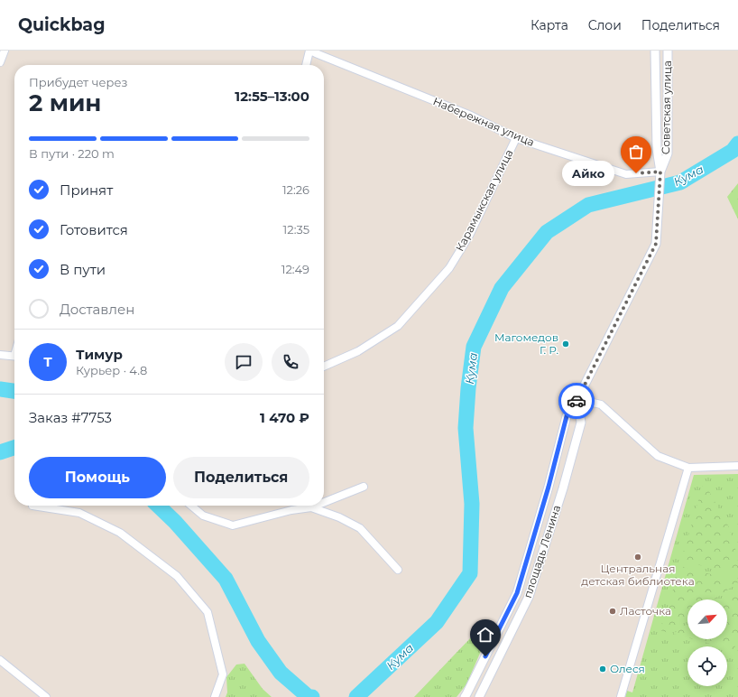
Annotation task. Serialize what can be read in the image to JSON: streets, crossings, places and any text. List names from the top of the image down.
{
  "streets": {
    "street": [
      "Советская улица",
      "Набережная улица",
      "Карамыкская улица",
      "площадь Ленина"
    ]
  },
  "crossings": [
    ["Советская улица", "Набережная улица"],
    ["Советская улица", "площадь Ленина"],
    ["Набережная улица", "Карамыкская улица"],
    ["Набережная улица", "площадь Ленина"]
  ],
  "water": ["Кума"],
  "places": [
    "Айко",
    "Магомедов Г. Р.",
    "Центральная детская библиотека",
    "Ласточка",
    "Олеся"
  ],
  "north": "top right",
  "page": {
    "header": "Quickbag",
    "nav": ["Карта", "Слои", "Поделиться"],
    "heading": ["2 мин", "Прибудет через", "12:55–13:00"],
    "panel": [
      "Тимур",
      "Курьер · 4.8",
      "Заказ #7753",
      "1 470 ₽"
    ],
    "bar": "В пути · 220 m",
    "bubble": "Айко",
    "list": [
      ["Принят", "12:26"],
      ["Готовится", "12:35"],
      ["В пути", "12:49"],
      "Доставлен"
    ],
    "round": "Т",
    "buttons": ["Помощь", "Поделиться"]
  }
}
